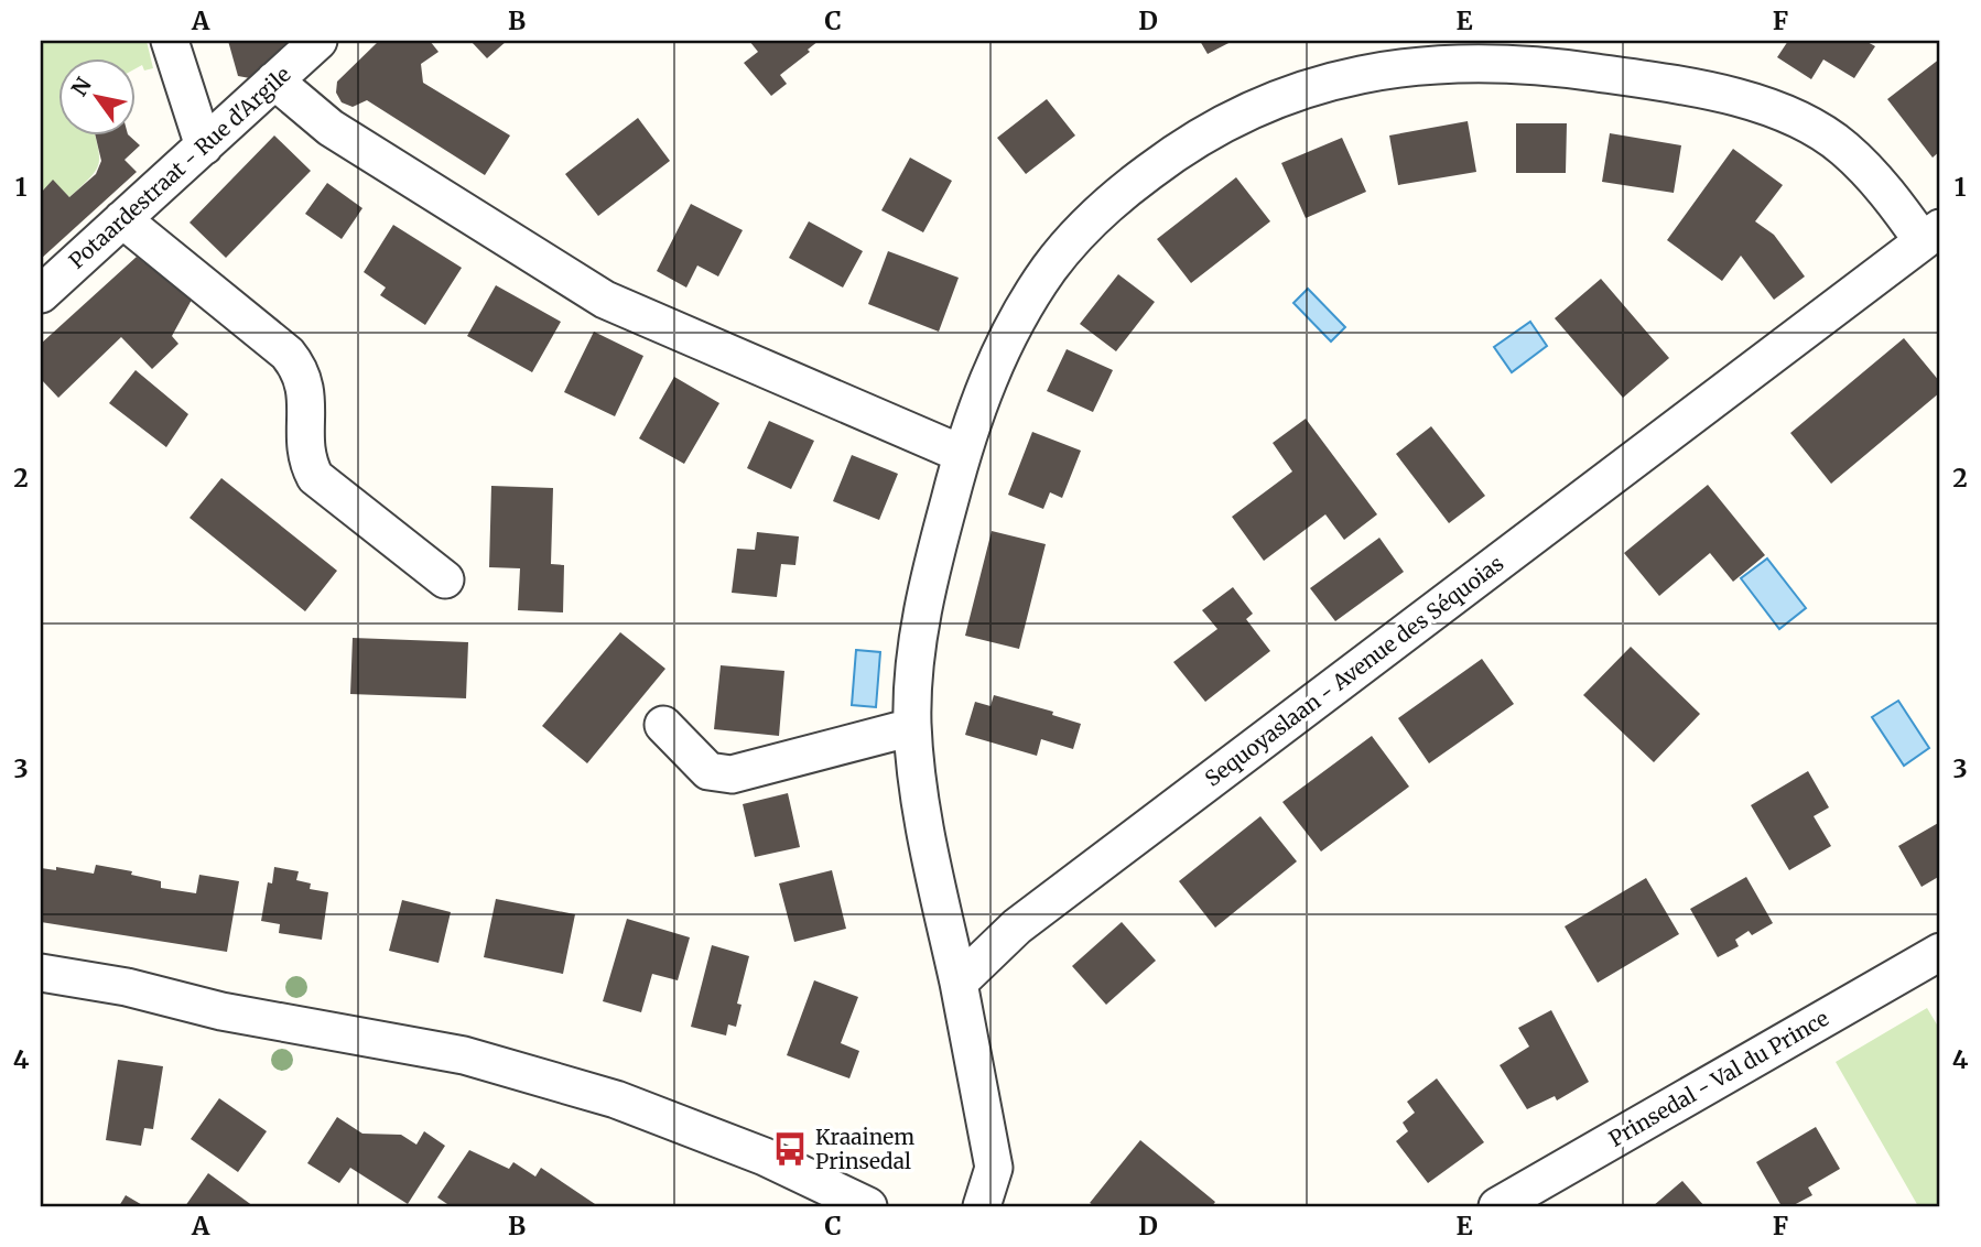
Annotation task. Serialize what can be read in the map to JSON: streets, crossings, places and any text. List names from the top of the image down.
{
  "streets": {
    "street": ["Potaardestraat - Rue d'Argile", "Sequoyaslaan - Avenue des Séquoias", "Prinsedal - Val du Prince"]
  },
  "places": {
    "bus stop": ["Kraainem Prinsedal"]
  },
  "north": "top left",
  "grid": {
    "columns": [
      "A",
      "B",
      "C",
      "D",
      "E",
      "F"
    ],
    "rows": [
      "1",
      "2",
      "3",
      "4"
    ]
  }
}
